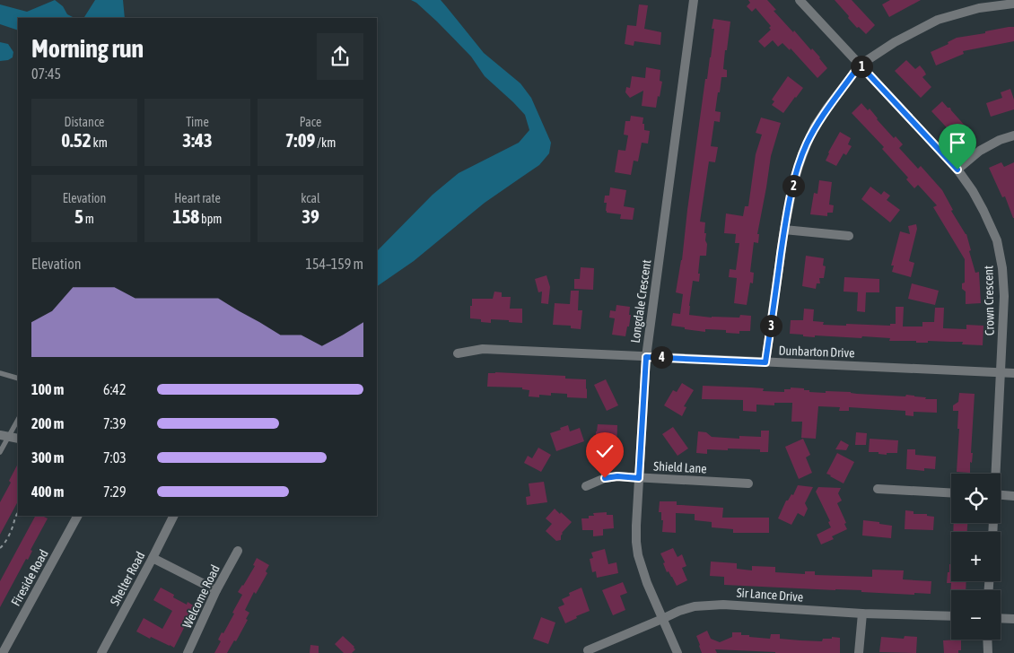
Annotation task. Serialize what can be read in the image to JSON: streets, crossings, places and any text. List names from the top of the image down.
{
  "streets": {
    "street": [
      "Crown Crescent",
      "Longdale Crescent",
      "Dunbarton Drive",
      "Shield Lane",
      "Fireside Road",
      "Shelter Road",
      "Sir Lance Drive",
      "Welcome Road"
    ]
  },
  "crossings": [
    ["Crown Crescent", "Dunbarton Drive"],
    ["Longdale Crescent", "Dunbarton Drive"],
    ["Longdale Crescent", "Shield Lane"],
    ["Longdale Crescent", "Sir Lance Drive"]
  ],
  "page": {
    "heading": ["Morning run", "07:45"],
    "pins": [
      "1",
      "2",
      "3",
      "4"
    ],
    "stats": [
      ["Distance", "0.52 km"],
      ["Time", "3:43"],
      ["Pace", "7:09 /km"],
      ["Elevation", "5 m"],
      ["Heart rate", "158 bpm"],
      ["kcal", "39"]
    ],
    "chart": ["Elevation", "154–159 m"],
    "list": [
      {
        "name": "100 m",
        "note": "6:42"
      },
      {
        "name": "200 m",
        "note": "7:39"
      },
      {
        "name": "300 m",
        "note": "7:03"
      },
      {
        "name": "400 m",
        "note": "7:29"
      }
    ],
    "map_buttons": ["+", "−"]
  }
}
